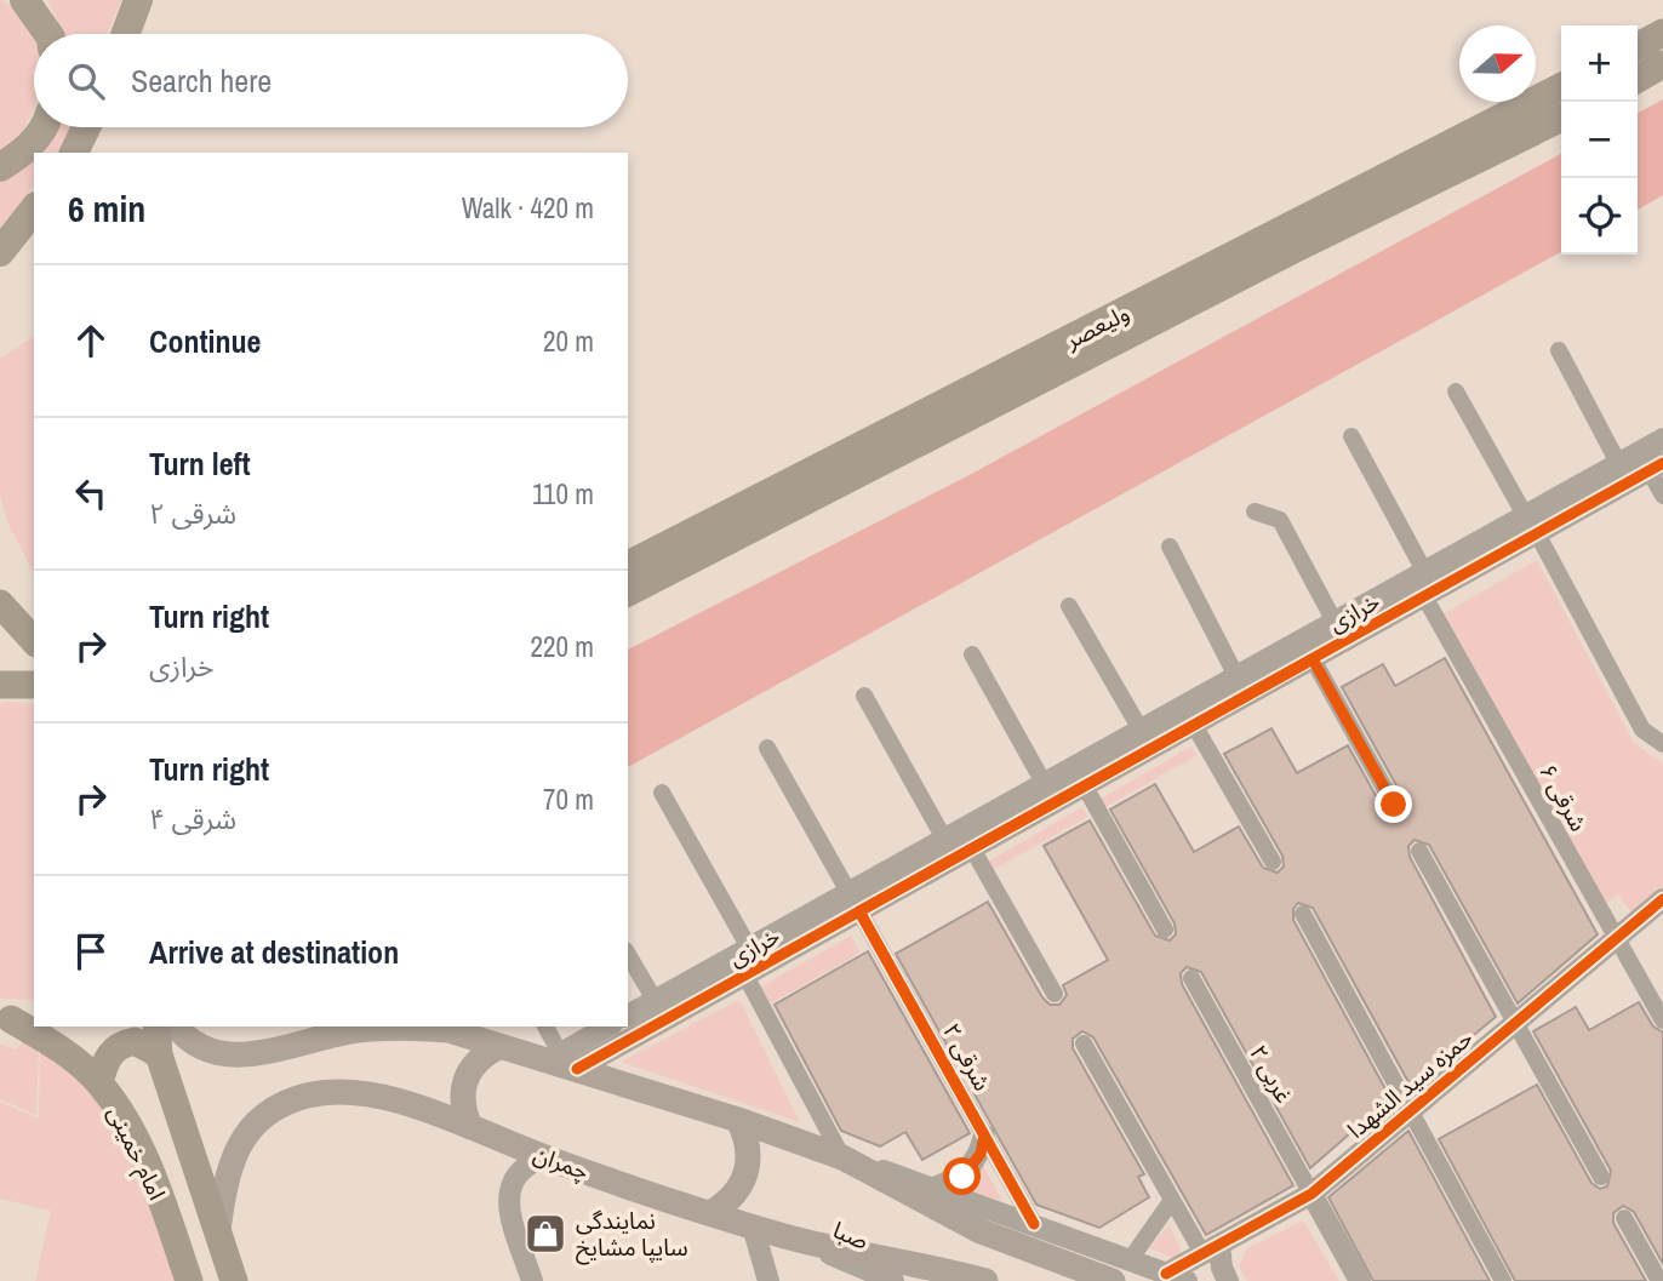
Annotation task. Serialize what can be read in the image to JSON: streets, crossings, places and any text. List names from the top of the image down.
{
  "streets": {
    "main road": ["ولیعصر", "امام خمینی", "چمران"],
    "street": [
      "خرازی",
      "۶ شرقی",
      "۲ شرقی",
      "۲ غربی",
      "حمزه سید الشهدا",
      "صبا"
    ]
  },
  "crossings": [
    ["خرازی", "۶ شرقی"],
    ["خرازی", "۲ شرقی"],
    ["۶ شرقی", "حمزه سید الشهدا"],
    ["۲ غربی", "حمزه سید الشهدا"],
    ["امام خمینی", "چمران"],
    ["چمران", "صبا"]
  ],
  "places": {
    "shop": ["نمایندگی سایپا مشایخ"]
  },
  "north": "right",
  "page": {
    "map_buttons": ["+", "−"],
    "search": "Search here",
    "heading": ["6 min", "Walk · 420 m"],
    "list": [
      ["Continue", "20 m"],
      ["Turn left", "۲ شرقی", "110 m"],
      ["Turn right", "خرازی", "220 m"],
      ["Turn right", "۴ شرقی", "70 m"],
      "Arrive at destination"
    ]
  }
}
